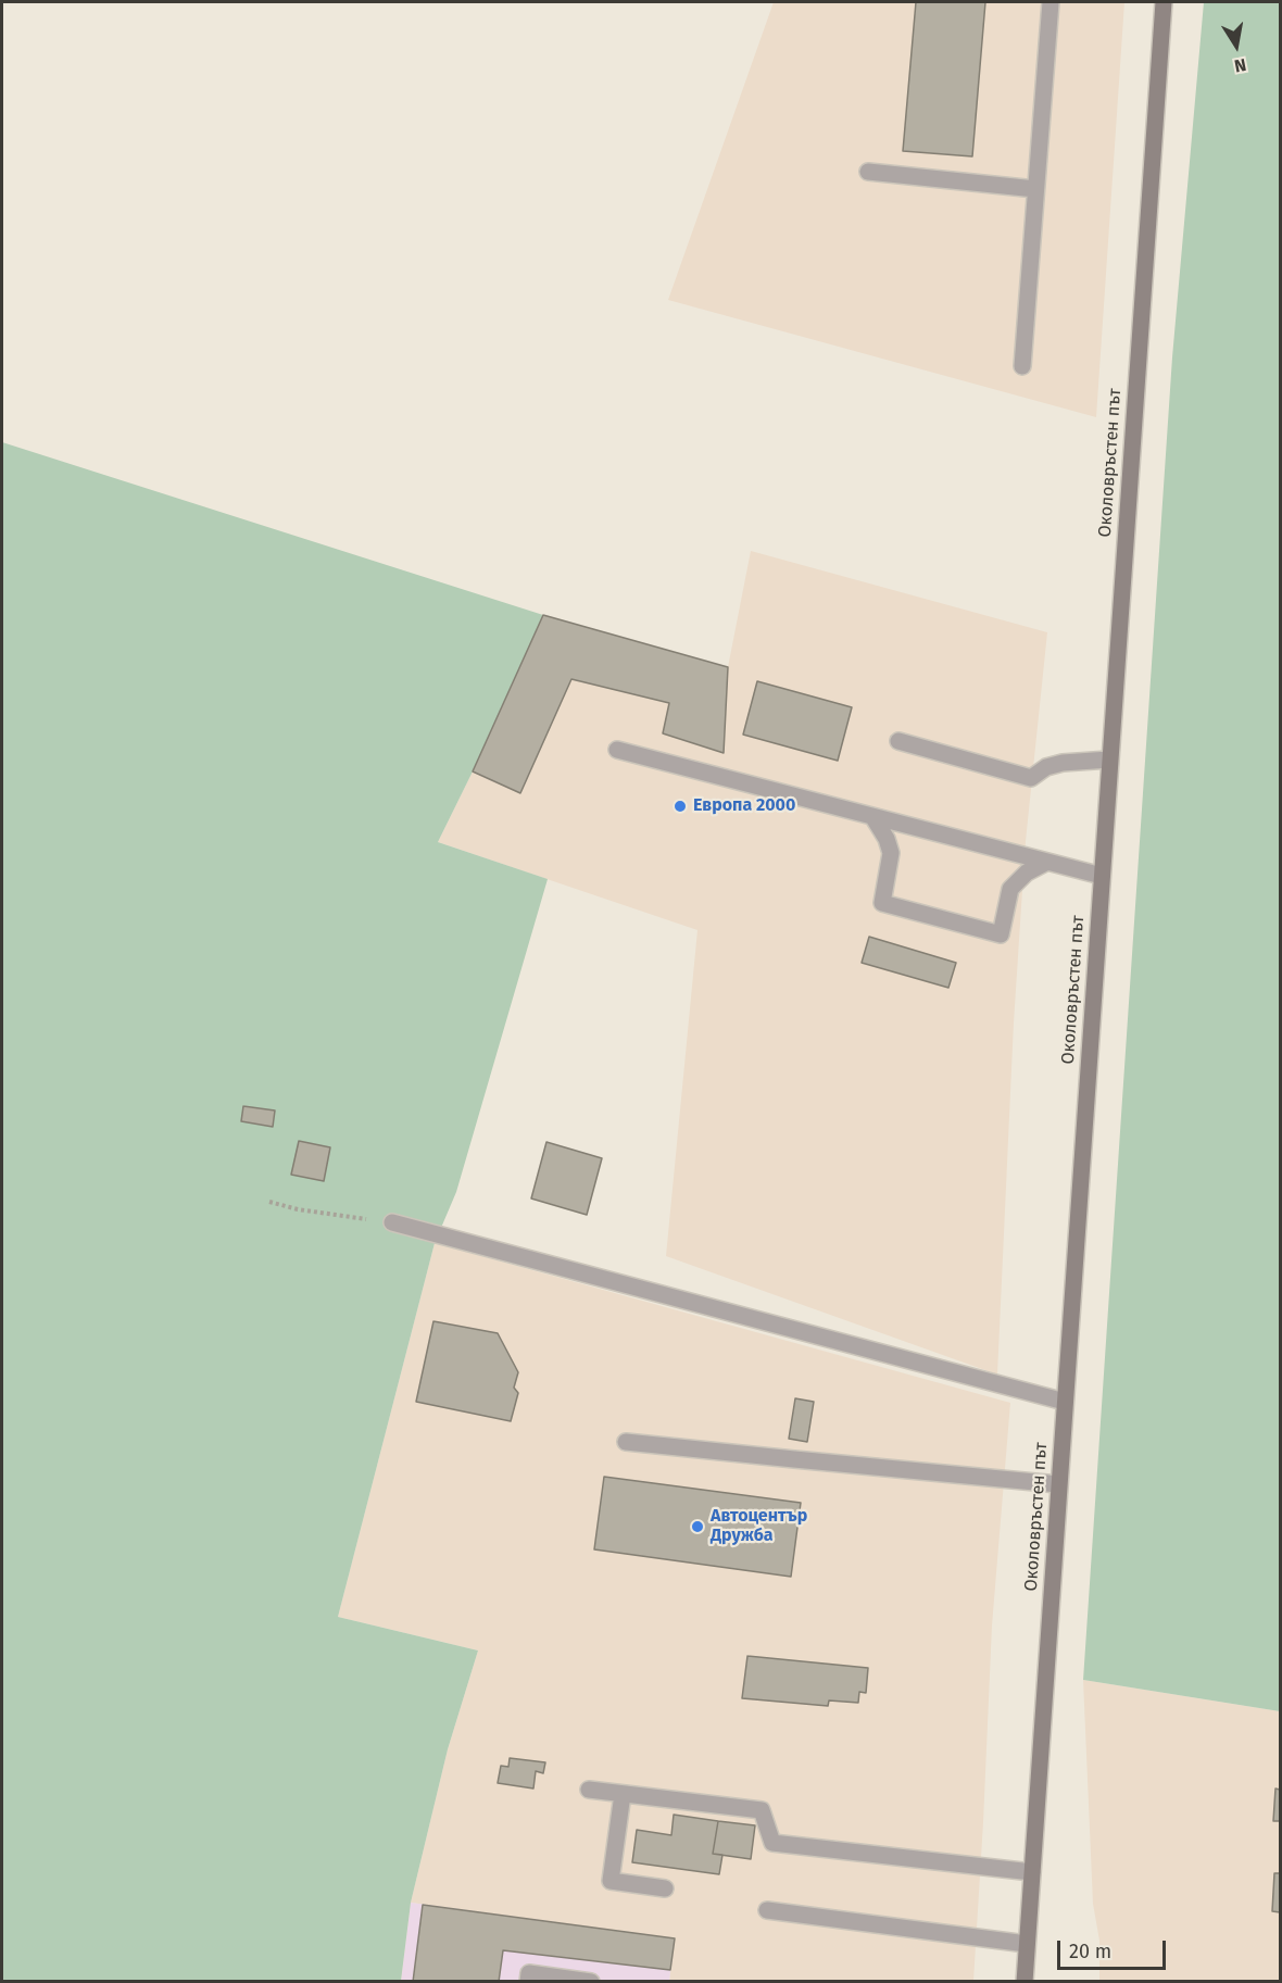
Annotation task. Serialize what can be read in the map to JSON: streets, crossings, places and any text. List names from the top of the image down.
{
  "streets": {
    "main road": ["Околовръстен път"]
  },
  "places": ["Европа 2000", "Автоцентър Дружба"],
  "scale_bar": "20 m",
  "north": "bottom"
}
